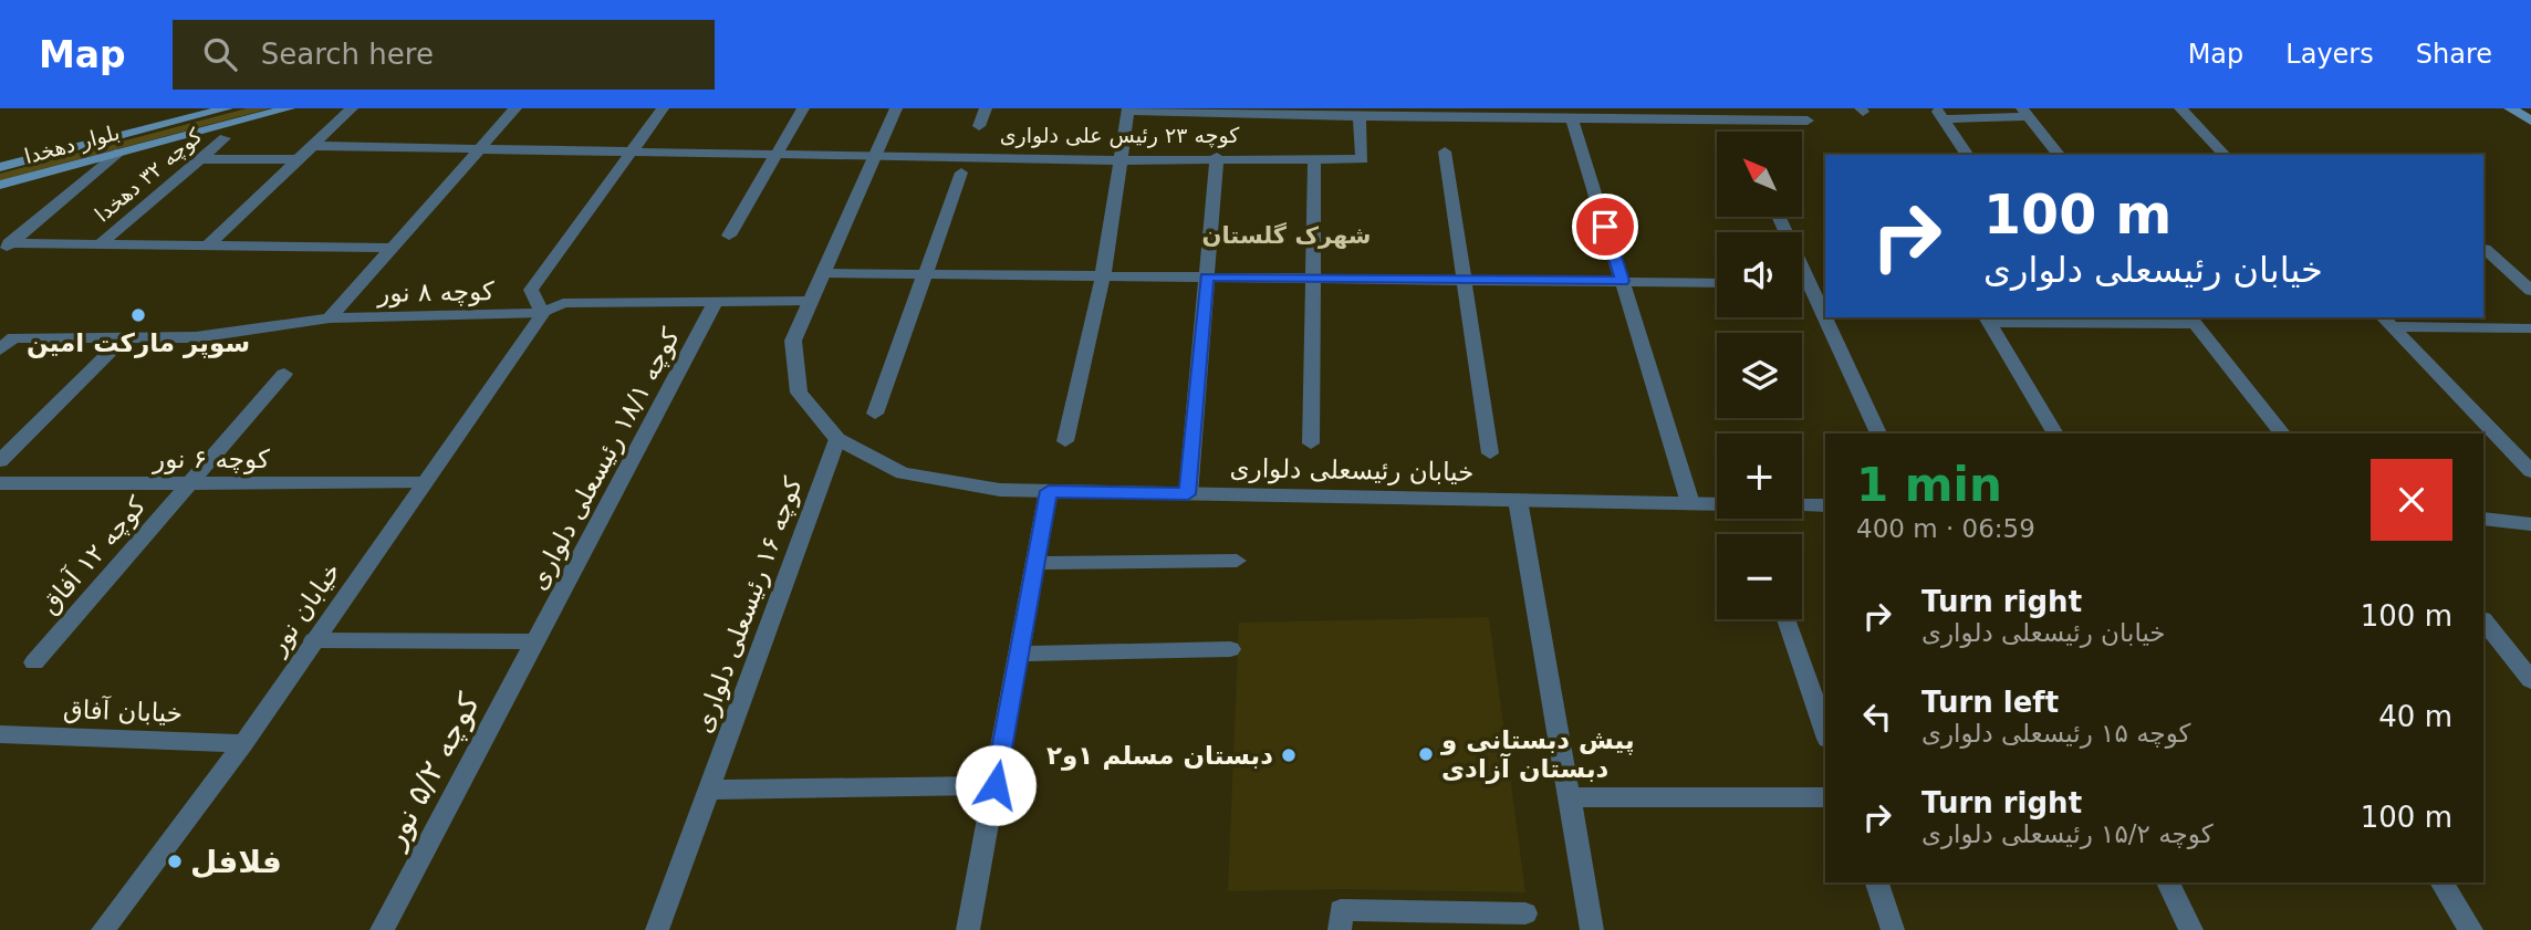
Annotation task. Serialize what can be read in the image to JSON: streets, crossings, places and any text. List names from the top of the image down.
{
  "streets": {
    "main road": ["بلوار دهخدا"],
    "street": [
      "کوچه ۲۳ رئیس علی دلواری",
      "کوچه ۳۲ دهخدا",
      "کوچه ۸ نور",
      "کوچه ۶ نور",
      "کوچه ۱۸/۱ رئیسعلی دلواری",
      "خیابان رئیسعلی دلواری",
      "کوچه ۱۲ آفاق",
      "کوچه ۱۶ رئیسعلی دلواری",
      "خیابان نور",
      "خیابان آفاق",
      "کوچه ۵/۲ نور"
    ]
  },
  "crossings": [
    ["کوچه ۲۳ رئیس علی دلواری", "خیابان رئیسعلی دلواری"],
    ["کوچه ۸ نور", "کوچه ۱۸/۱ رئیسعلی دلواری"],
    ["کوچه ۸ نور", "خیابان رئیسعلی دلواری"],
    ["کوچه ۸ نور", "خیابان نور"],
    ["کوچه ۶ نور", "کوچه ۱۲ آفاق"],
    ["کوچه ۶ نور", "خیابان نور"],
    ["کوچه ۱۸/۱ رئیسعلی دلواری", "کوچه ۵/۲ نور"],
    ["خیابان رئیسعلی دلواری", "کوچه ۱۶ رئیسعلی دلواری"],
    ["خیابان نور", "خیابان آفاق"]
  ],
  "districts": ["شهرک گلستان"],
  "places": [
    "سوپر مارکت امین",
    "پیش دبستانی و دبستان آزادی",
    "دبستان مسلم ۱و۲",
    "فلافل"
  ],
  "north": "top left",
  "page": {
    "header": "Map",
    "search": "Search here",
    "nav": ["Map", "Layers", "Share"],
    "map_buttons": ["+", "−"],
    "turn": ["100 m", "خیابان رئیسعلی دلواری"],
    "heading": ["1 min", "400 m · 06:59"],
    "list": [
      {
        "name": "Turn right",
        "note": "خیابان رئیسعلی دلواری",
        "value": "100 m"
      },
      {
        "name": "Turn left",
        "note": "کوچه ۱۵ رئیسعلی دلواری",
        "value": "40 m"
      },
      {
        "name": "Turn right",
        "note": "کوچه ۱۵/۲ رئیسعلی دلواری",
        "value": "100 m"
      }
    ]
  }
}
